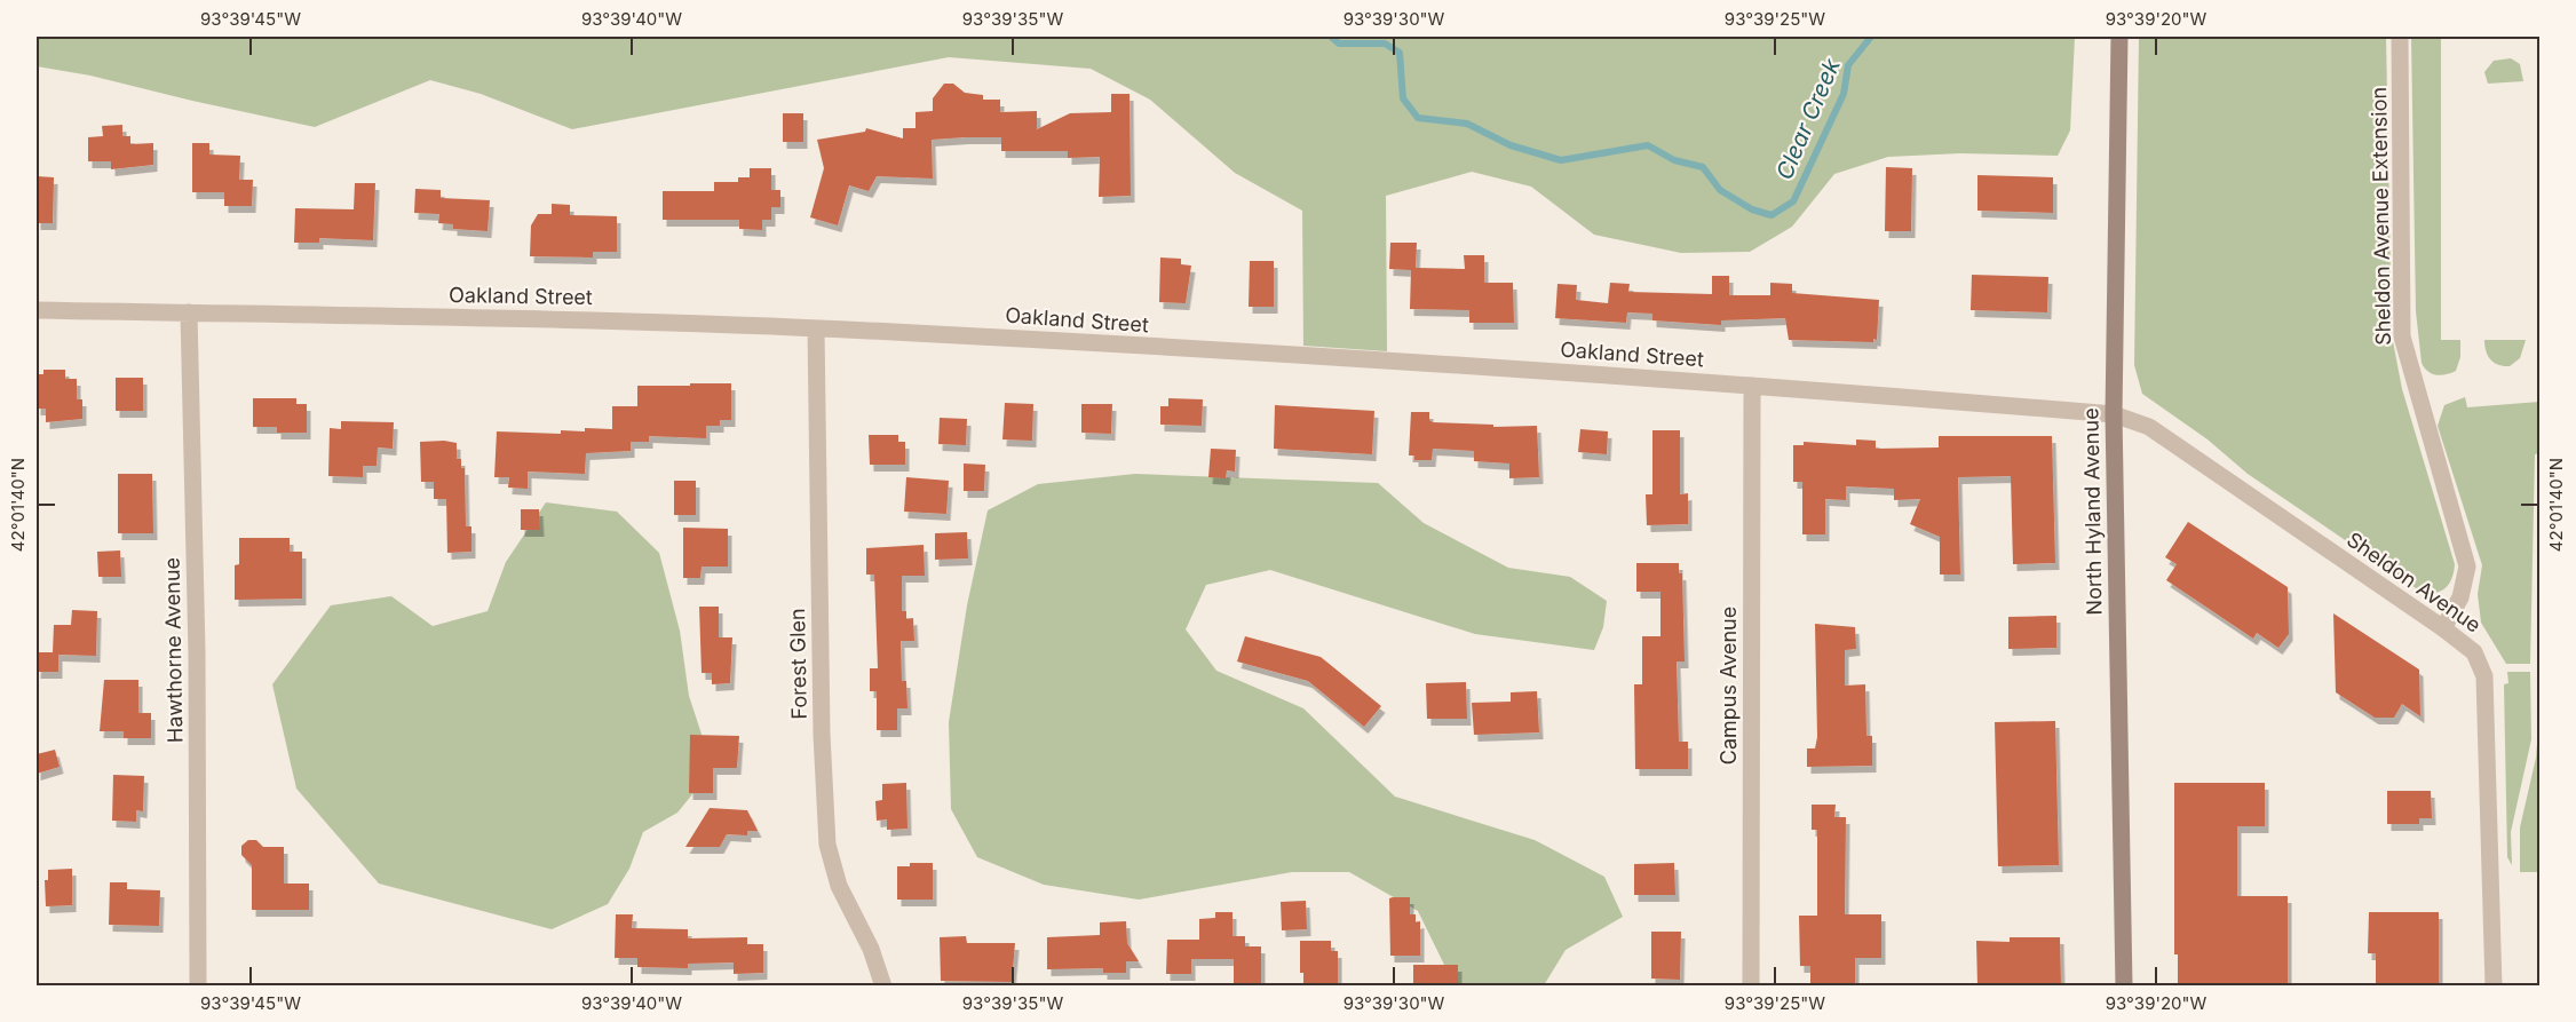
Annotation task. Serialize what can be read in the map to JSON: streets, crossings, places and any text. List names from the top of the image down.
{
  "streets": {
    "main road": ["North Hyland Avenue"],
    "street": [
      "Sheldon Avenue Extension",
      "Oakland Street",
      "Sheldon Avenue",
      "Hawthorne Avenue",
      "Forest Glen",
      "Campus Avenue"
    ]
  },
  "crossings": [
    ["Sheldon Avenue Extension", "Sheldon Avenue"],
    ["Oakland Street", "North Hyland Avenue"],
    ["Oakland Street", "Sheldon Avenue"],
    ["Oakland Street", "Hawthorne Avenue"],
    ["Oakland Street", "Forest Glen"],
    ["Oakland Street", "Campus Avenue"],
    ["North Hyland Avenue", "Sheldon Avenue"]
  ],
  "water": ["Clear Creek"],
  "coordinates": [
    "93°39'45\"W",
    "93°39'40\"W",
    "93°39'35\"W",
    "93°39'30\"W",
    "93°39'25\"W",
    "93°39'20\"W",
    "42°01'40\"N"
  ]
}
